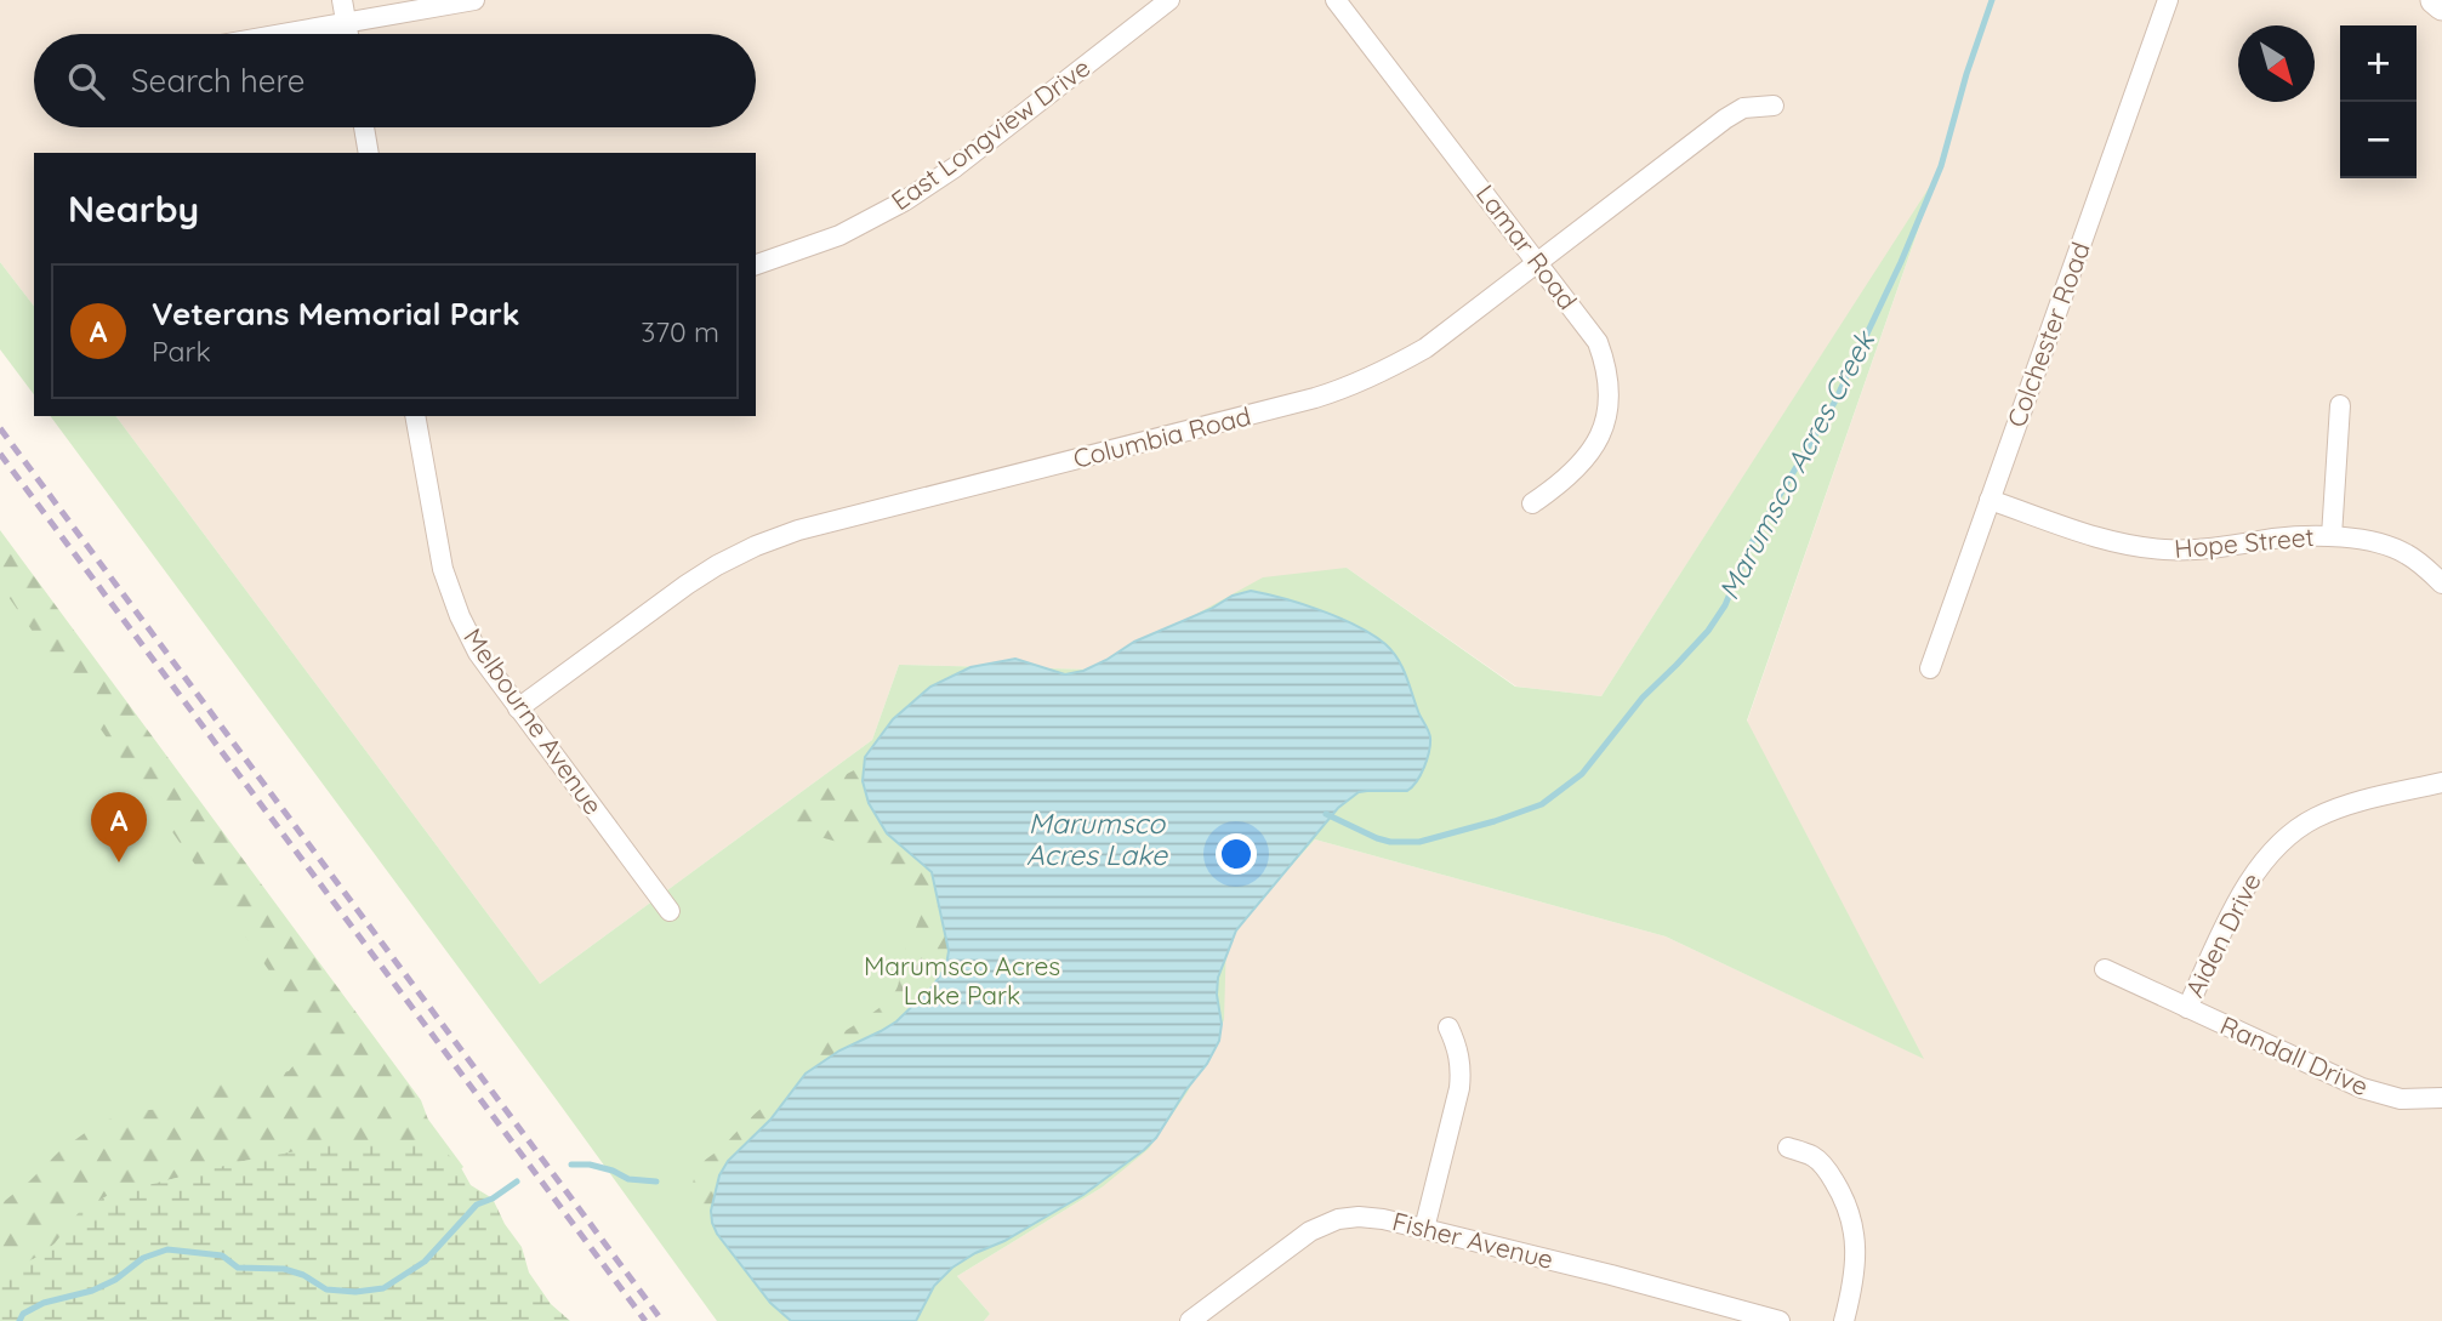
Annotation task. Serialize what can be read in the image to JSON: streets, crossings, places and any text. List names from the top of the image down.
{
  "streets": {
    "street": [
      "East Longview Drive",
      "Lamar Road",
      "Colchester Road",
      "Columbia Road",
      "Hope Street",
      "Melbourne Avenue",
      "Aiden Drive",
      "Randall Drive",
      "Fisher Avenue"
    ]
  },
  "crossings": [
    ["Lamar Road", "Columbia Road"],
    ["Colchester Road", "Hope Street"],
    ["Columbia Road", "Melbourne Avenue"],
    ["Aiden Drive", "Randall Drive"]
  ],
  "water": ["Marumsco Acres Creek", "Marumsco Acres Lake"],
  "parks": ["Marumsco Acres Lake Park"],
  "north": "bottom right",
  "page": {
    "map_buttons": ["+", "−"],
    "search": "Search here",
    "heading": "Nearby",
    "list": [
      {
        "mark": "A",
        "name": "Veterans Memorial Park",
        "note": "Park",
        "value": "370 m"
      }
    ],
    "pins": "A"
  }
}
